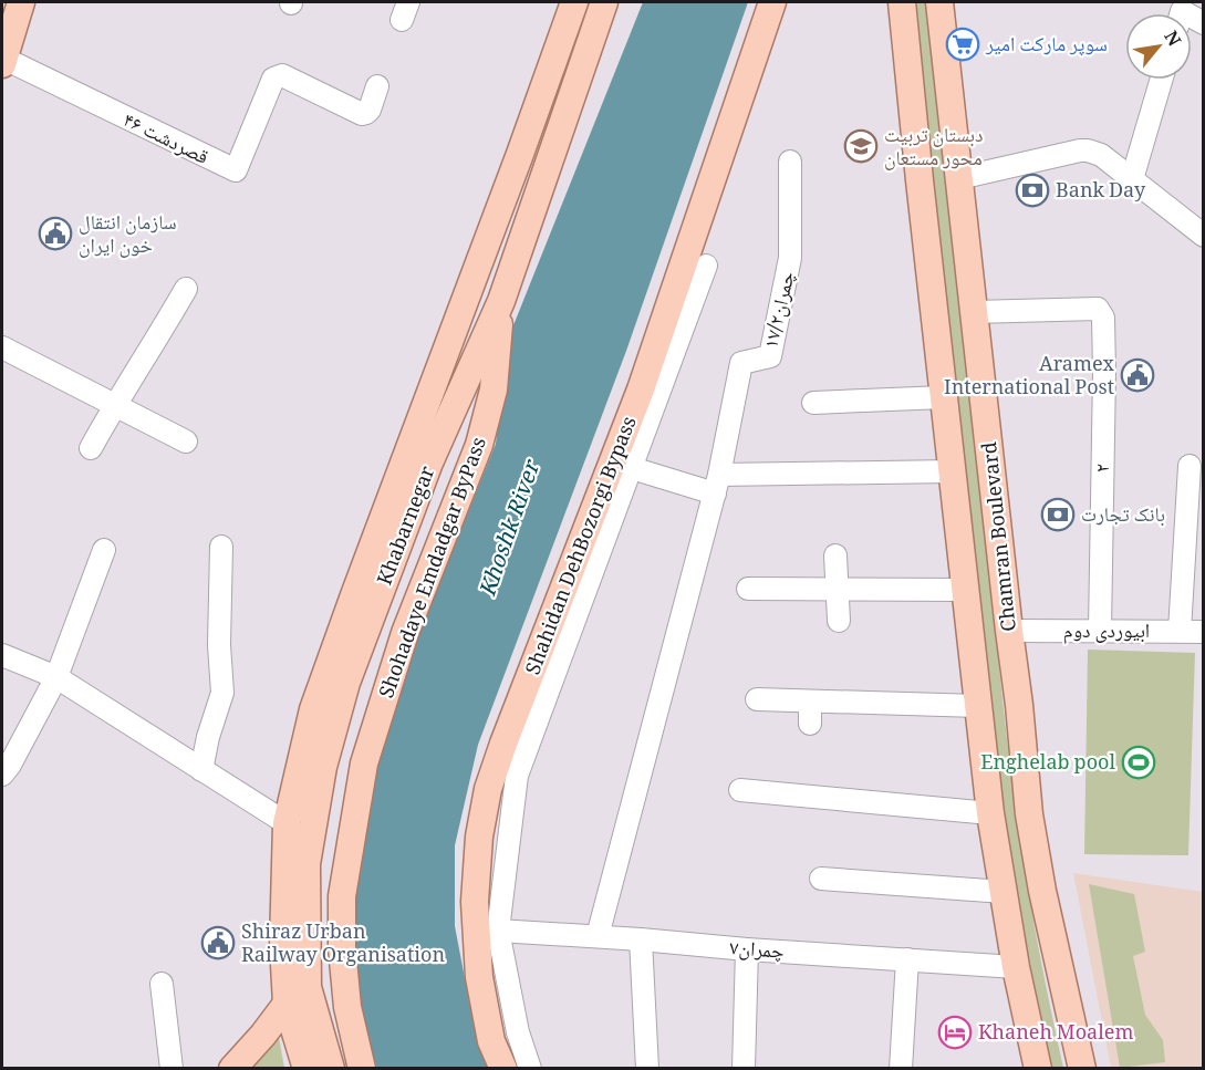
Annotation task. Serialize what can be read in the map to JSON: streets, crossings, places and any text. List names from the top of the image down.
{
  "streets": {
    "main road": [
      "Khabarnegar",
      "Chamran Boulevard",
      "Shahidan DehBozorgi Bypass",
      "Shohadaye Emdadgar ByPass"
    ],
    "street": [
      "۴۶ قصردشت",
      "چمران۱۷/۲",
      "۲",
      "ابیوردی دوم",
      "چمران۷"
    ]
  },
  "crossings": [
    ["۲", "Chamran Boulevard"],
    ["۲", "ابیوردی دوم"],
    ["Khabarnegar", "Shohadaye Emdadgar ByPass"],
    ["Chamran Boulevard", "ابیوردی دوم"],
    ["Chamran Boulevard", "چمران۷"]
  ],
  "water": ["Khoshk River"],
  "places": {
    "supermarket": ["سوپر مارکت امیر"],
    "school or university": ["دبستان تربیت محور مستعان"],
    "bank": ["Bank Day", "بانک تجارت"],
    "public building": ["سازمان انتقال خون ایران", "Aramex International Post", "Shiraz Urban Railway Organisation"],
    "sports": ["Enghelab pool"],
    "hotel": ["Khaneh Moalem"]
  },
  "north": "top right"
}
